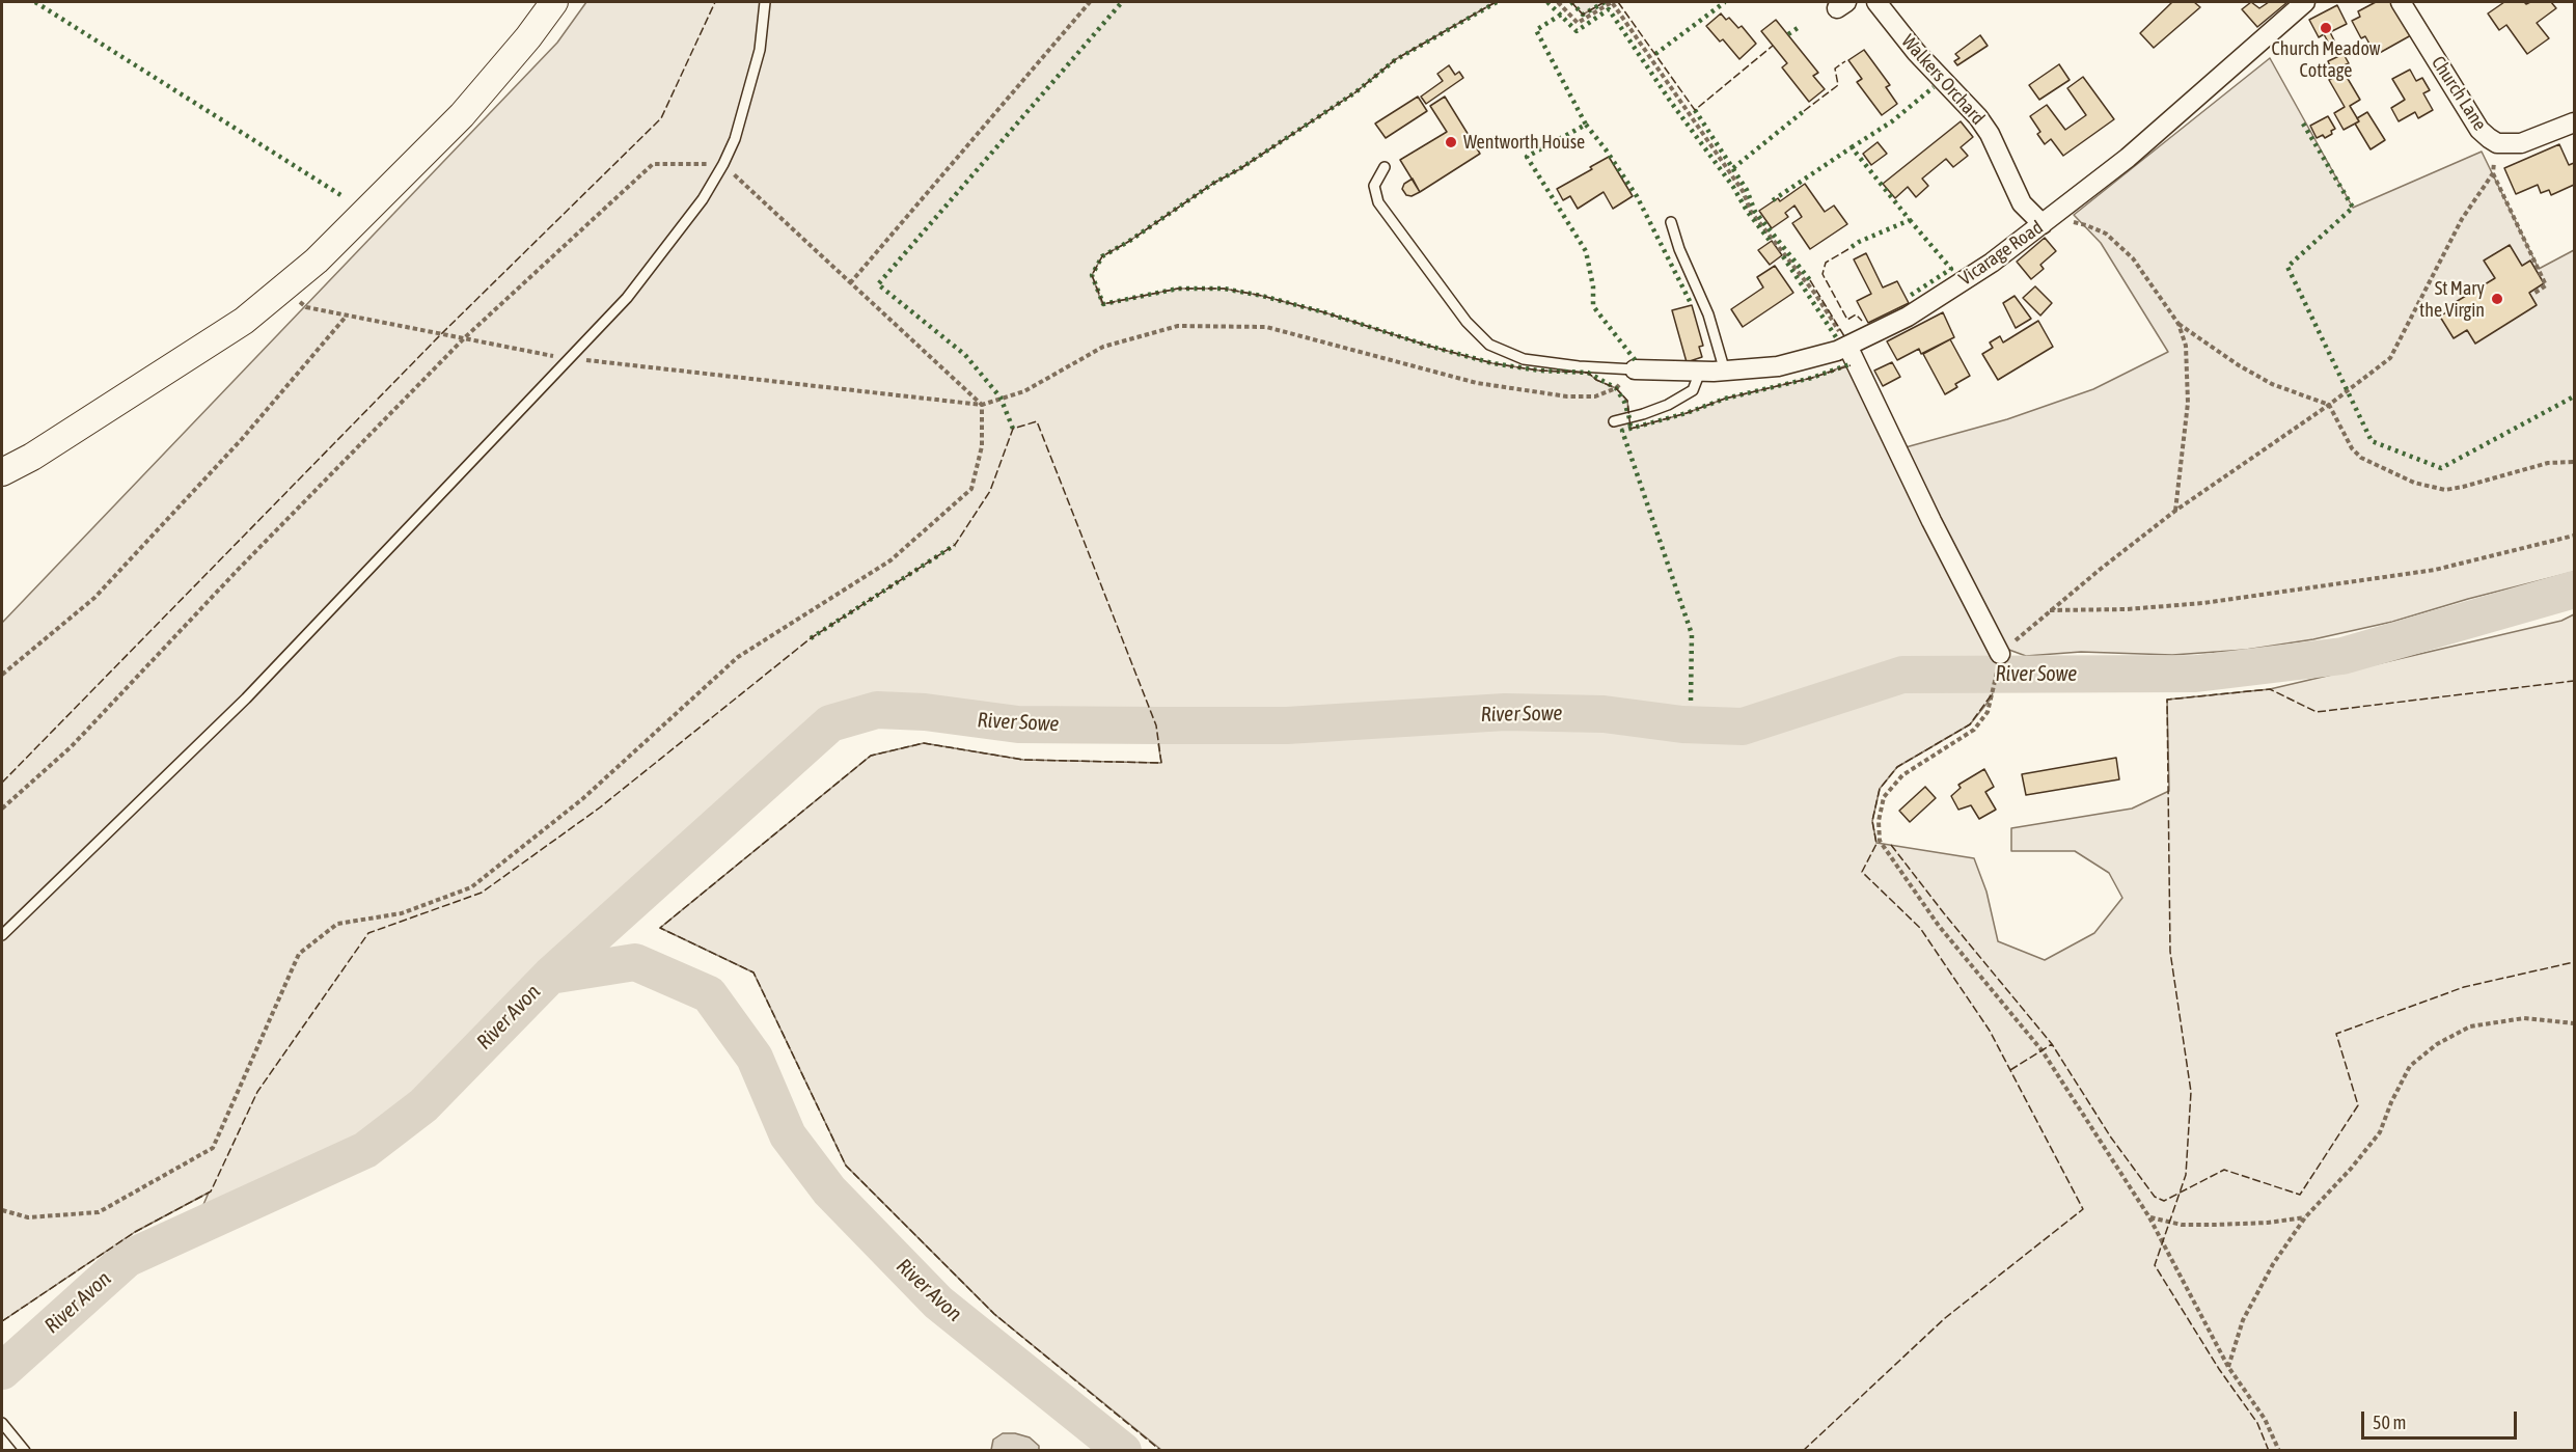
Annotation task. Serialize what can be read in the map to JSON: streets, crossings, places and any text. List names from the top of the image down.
{
  "streets": {
    "street": ["Walkers Orchard", "Church Lane", "Vicarage Road"]
  },
  "crossings": [
    ["Walkers Orchard", "Vicarage Road"]
  ],
  "water": ["River Sowe", "River Avon"],
  "places": ["Church Meadow Cottage", "Wentworth House", "St Mary the Virgin"],
  "scale_bar": "50 m"
}
